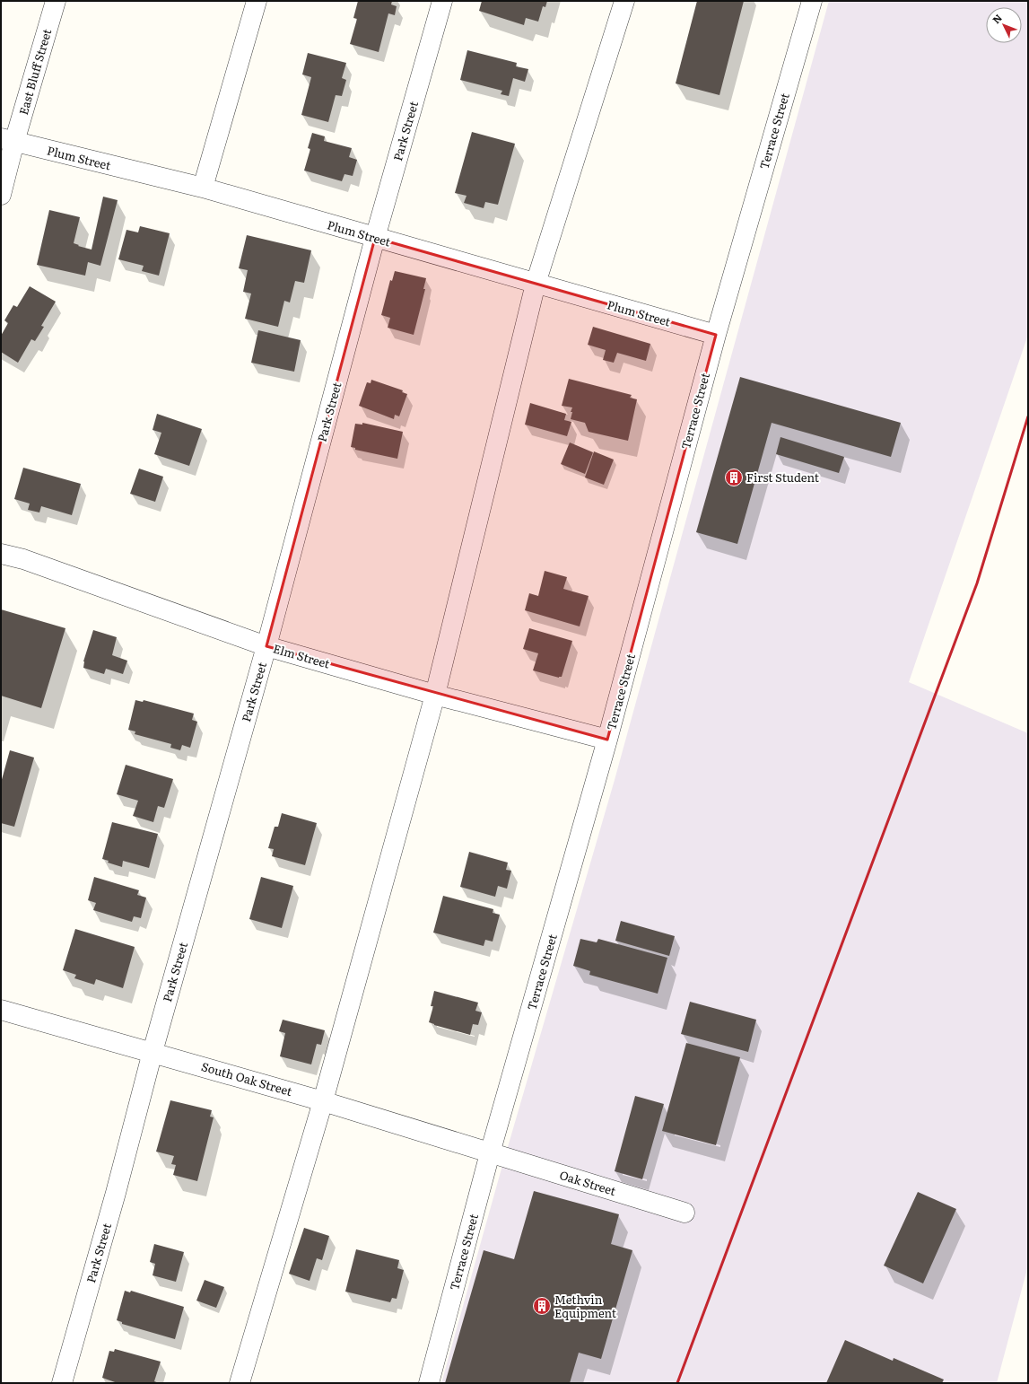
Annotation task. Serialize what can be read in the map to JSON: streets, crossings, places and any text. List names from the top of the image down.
{
  "streets": {
    "street": [
      "East Bluff Street",
      "Park Street",
      "Terrace Street",
      "Plum Street",
      "Elm Street",
      "South Oak Street",
      "Oak Street"
    ]
  },
  "crossings": [
    ["East Bluff Street", "Plum Street"],
    ["Park Street", "Plum Street"],
    ["Park Street", "Elm Street"],
    ["Park Street", "South Oak Street"],
    ["Terrace Street", "Plum Street"],
    ["Terrace Street", "Elm Street"],
    ["Terrace Street", "South Oak Street"],
    ["Terrace Street", "Oak Street"],
    ["South Oak Street", "Oak Street"]
  ],
  "places": {
    "building": ["First Student", "Methvin Equipment"]
  },
  "north": "top left"
}
